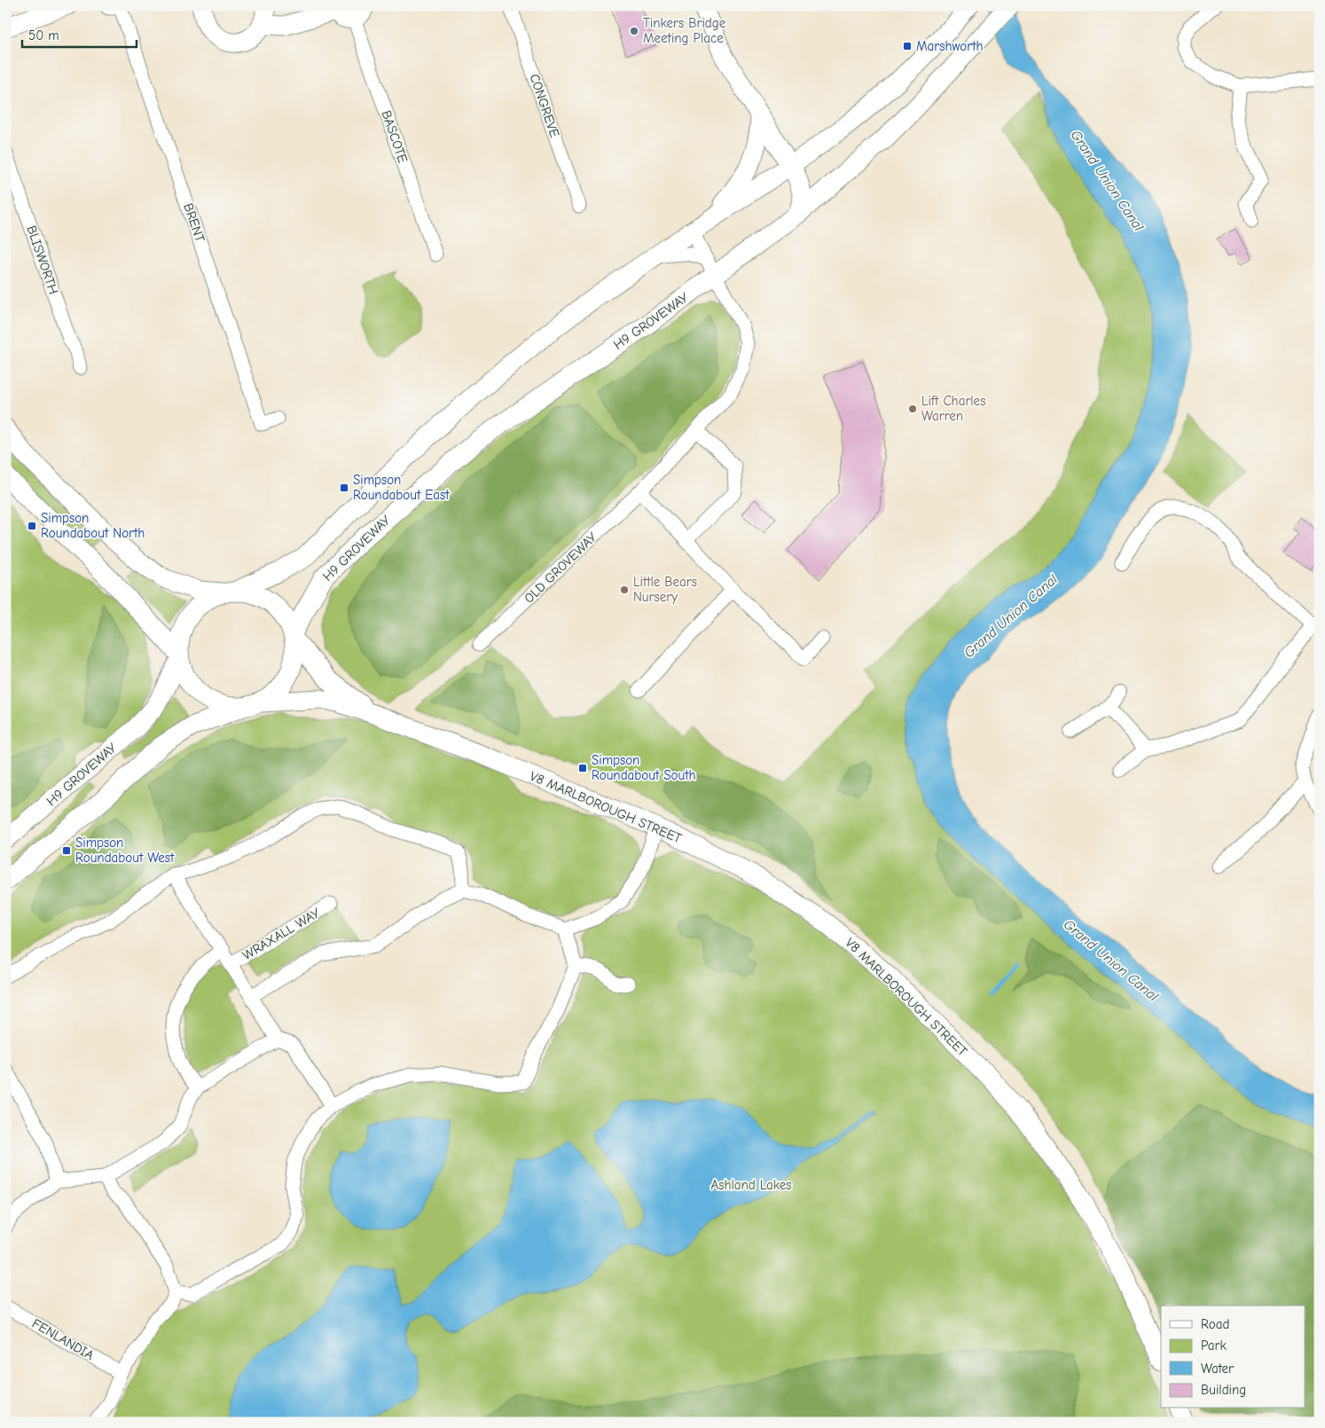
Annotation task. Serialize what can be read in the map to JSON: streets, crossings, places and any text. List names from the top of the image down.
{
  "streets": {
    "street": [
      "CONGREVE",
      "BASCOTE",
      "BRENT",
      "BLISWORTH",
      "H9 GROVEWAY",
      "OLD GROVEWAY",
      "V8 MARLBOROUGH STREET",
      "WRAXALL WAY",
      "FENLANDIA"
    ]
  },
  "crossings": [
    ["H9 GROVEWAY", "OLD GROVEWAY"],
    ["H9 GROVEWAY", "V8 MARLBOROUGH STREET"]
  ],
  "water": ["Grand Union Canal"],
  "parks": ["Ashland Lakes"],
  "places": {
    "other": ["Tinkers Bridge Meeting Place", "Lift Charles Warren", "Little Bears Nursery"],
    "transit": [
      "Marshworth",
      "Simpson Roundabout East",
      "Simpson Roundabout North",
      "Simpson Roundabout South",
      "Simpson Roundabout West"
    ]
  },
  "legend": [
    "Road",
    "Park",
    "Water",
    "Building"
  ],
  "scale_bar": "50 m"
}
